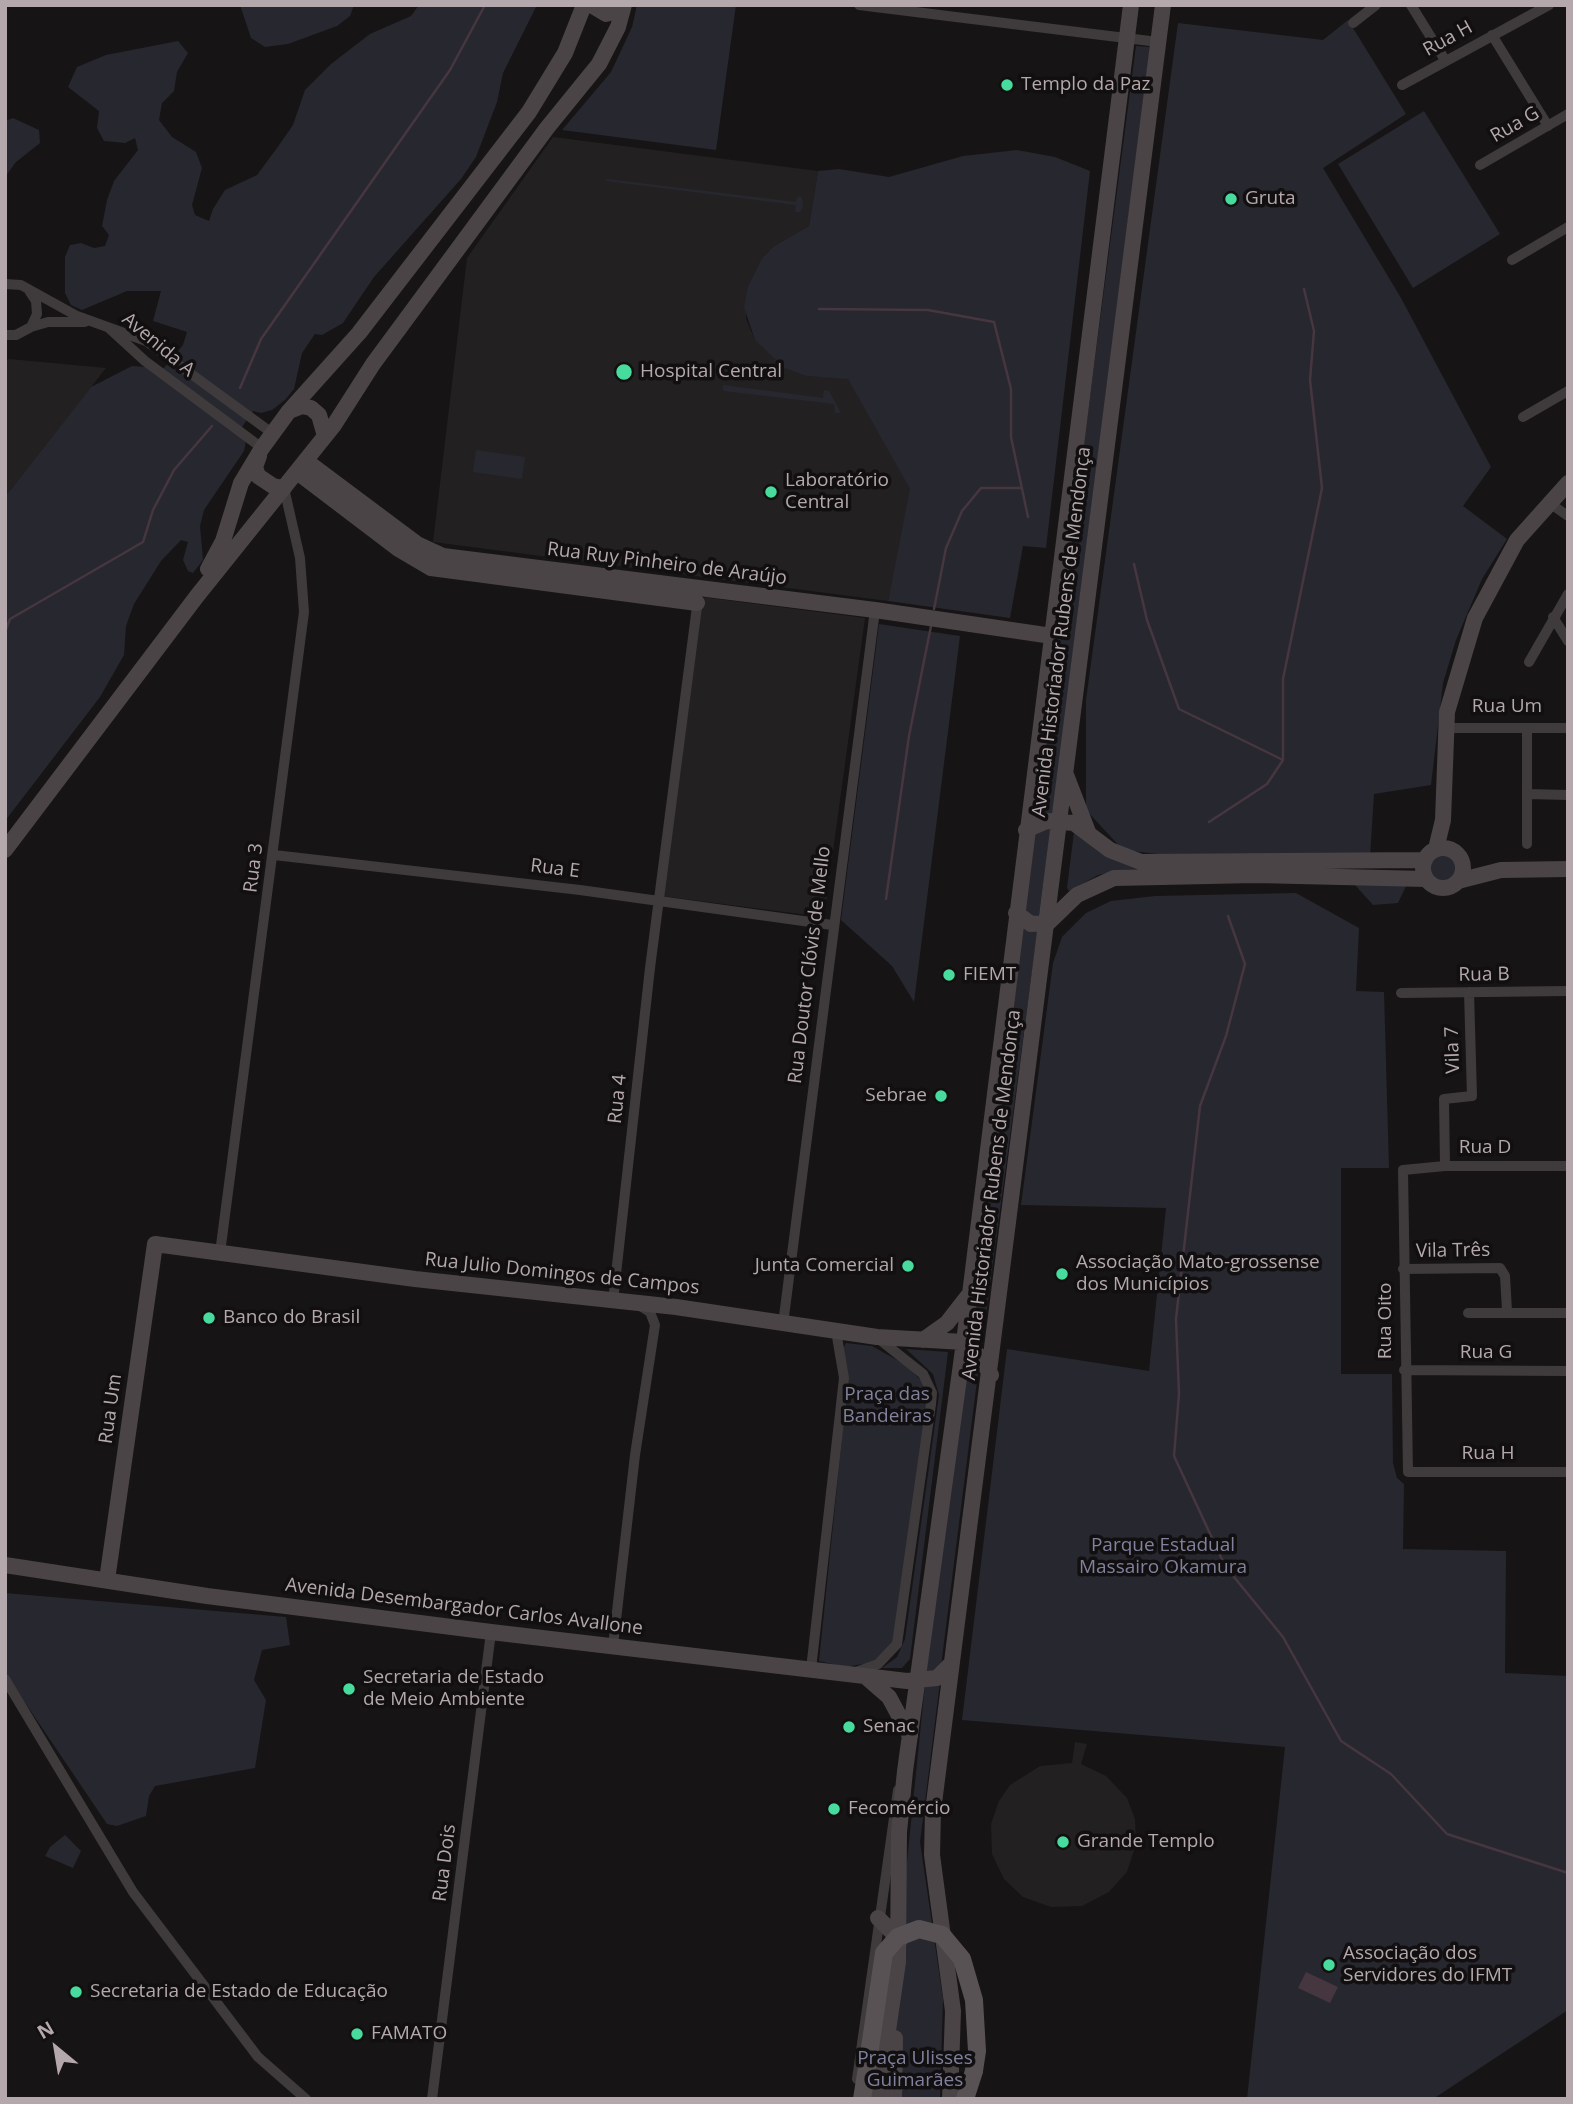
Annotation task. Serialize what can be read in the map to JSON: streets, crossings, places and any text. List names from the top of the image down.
{
  "streets": {
    "main road": [
      "Rua Ruy Pinheiro de Araújo",
      "Avenida Historiador Rubens de Mendonça",
      "Rua Um",
      "Rua Julio Domingos de Campos",
      "Avenida Desembargador Carlos Avallone"
    ],
    "street": [
      "Rua H",
      "Rua G",
      "Avenida A",
      "Rua 3",
      "Rua E",
      "Rua Doutor Clóvis de Mello",
      "Rua B",
      "Vila 7",
      "Rua 4",
      "Rua D",
      "Vila Três",
      "Rua Oito",
      "Rua Dois"
    ]
  },
  "crossings": [
    ["Rua H", "Rua Oito"],
    ["Rua G", "Rua Oito"],
    ["Rua Ruy Pinheiro de Araújo", "Avenida Historiador Rubens de Mendonça"],
    ["Rua Ruy Pinheiro de Araújo", "Rua Doutor Clóvis de Mello"],
    ["Rua Ruy Pinheiro de Araújo", "Rua 4"],
    ["Avenida Historiador Rubens de Mendonça", "Rua Julio Domingos de Campos"],
    ["Avenida Historiador Rubens de Mendonça", "Avenida Desembargador Carlos Avallone"],
    ["Rua Um", "Rua Julio Domingos de Campos"],
    ["Rua Um", "Avenida Desembargador Carlos Avallone"],
    ["Rua 3", "Rua E"],
    ["Rua 3", "Rua Julio Domingos de Campos"],
    ["Rua E", "Rua Doutor Clóvis de Mello"],
    ["Rua E", "Rua 4"],
    ["Rua Doutor Clóvis de Mello", "Rua Julio Domingos de Campos"],
    ["Rua B", "Vila 7"],
    ["Vila 7", "Rua D"],
    ["Rua 4", "Rua Julio Domingos de Campos"],
    ["Rua D", "Rua Oito"],
    ["Vila Três", "Rua Oito"],
    ["Avenida Desembargador Carlos Avallone", "Rua Dois"]
  ],
  "parks": ["Praça das Bandeiras", "Parque Estadual Massairo Okamura", "Praça Ulisses Guimarães"],
  "places": [
    "Templo da Paz",
    "Gruta",
    "Hospital Central",
    "Laboratório Central",
    "FIEMT",
    "Sebrae",
    "Junta Comercial",
    "Associação Mato-grossense dos Municípios",
    "Banco do Brasil",
    "Secretaria de Estado de Meio Ambiente",
    "Senac",
    "Fecomércio",
    "Grande Templo",
    "Associação dos Servidores do IFMT",
    "Secretaria de Estado de Educação",
    "FAMATO"
  ],
  "north": "top left"
}
